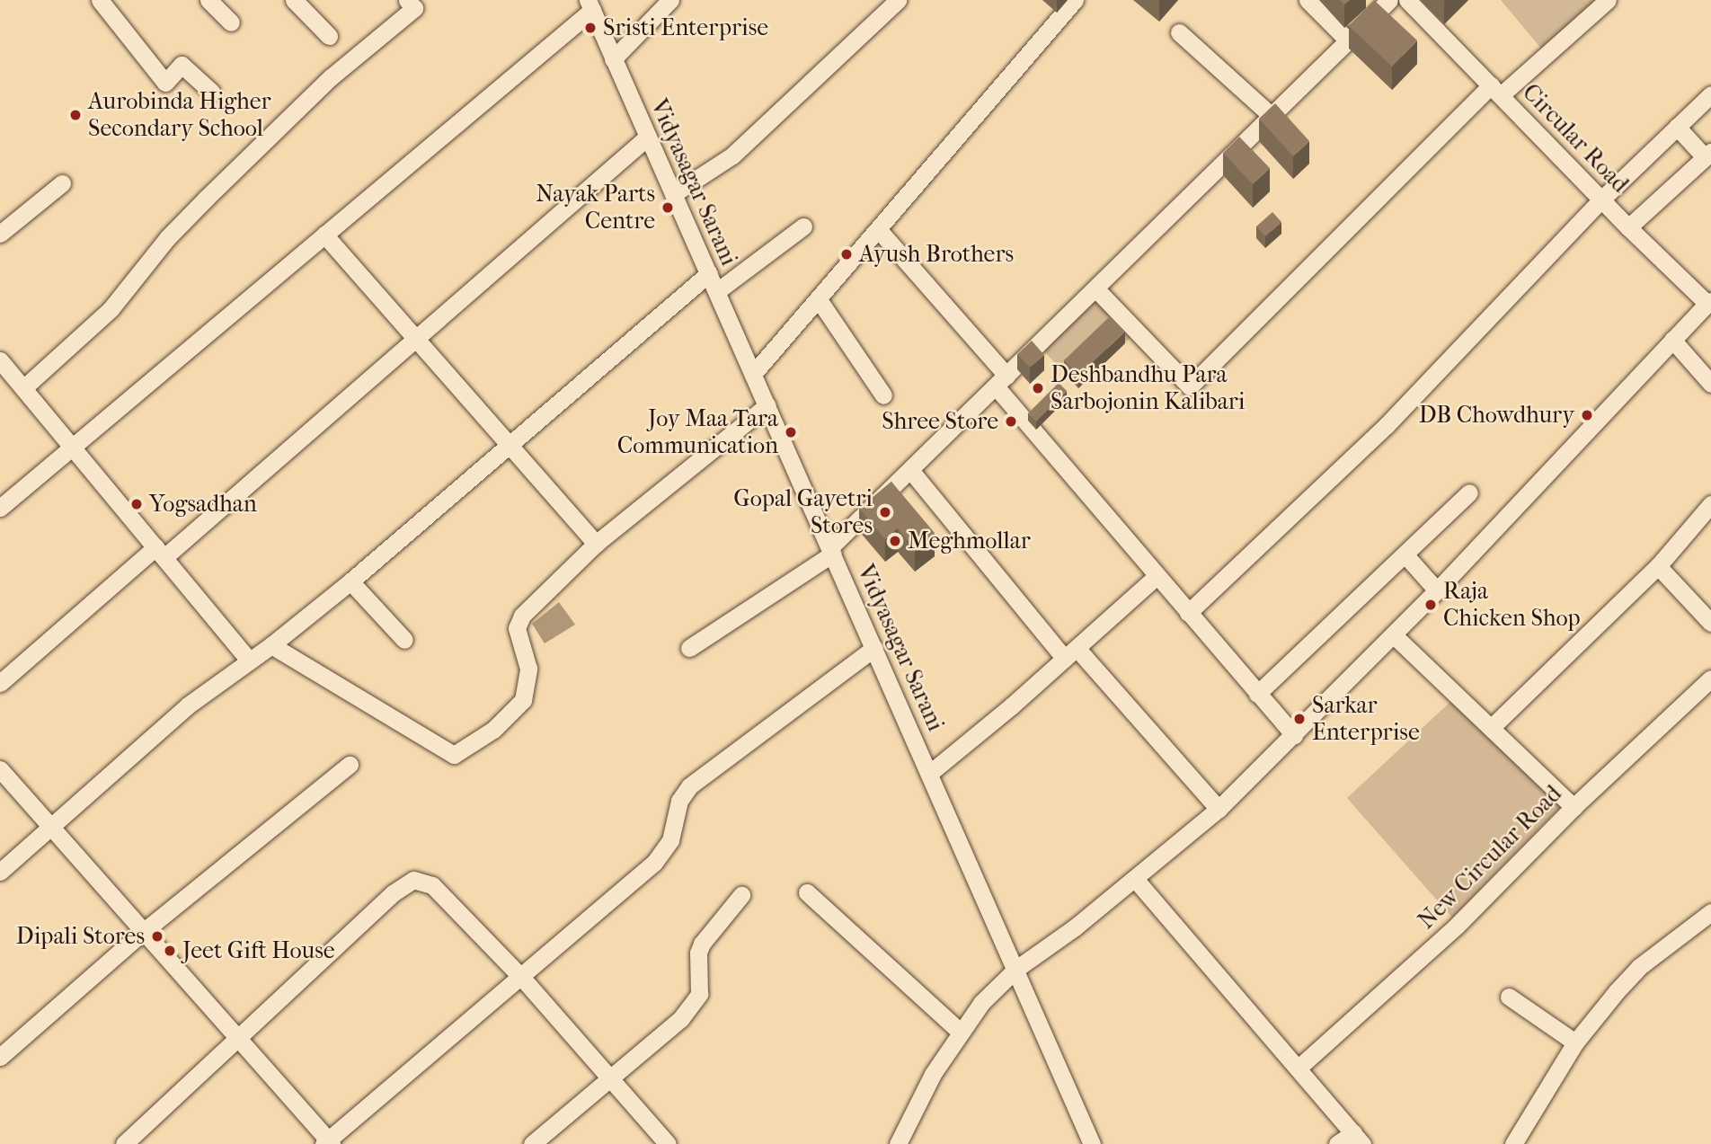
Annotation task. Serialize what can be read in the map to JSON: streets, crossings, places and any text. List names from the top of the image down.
{
  "streets": {
    "street": ["Circular Road", "Vidyasagar Sarani", "New Circular Road"]
  },
  "places": [
    "Sristi Enterprise",
    "Aurobinda Higher Secondary School",
    "Nayak Parts Centre",
    "Ayush Brothers",
    "Deshbandhu Para Sarbojonin Kalibari",
    "DB Chowdhury",
    "Shree Store",
    "Joy Maa Tara Communication",
    "Yogsadhan",
    "Gopal Gayetri Stores",
    "Meghmollar",
    "Raja Chicken Shop",
    "Sarkar Enterprise",
    "Dipali Stores",
    "Jeet Gift House"
  ]
}
